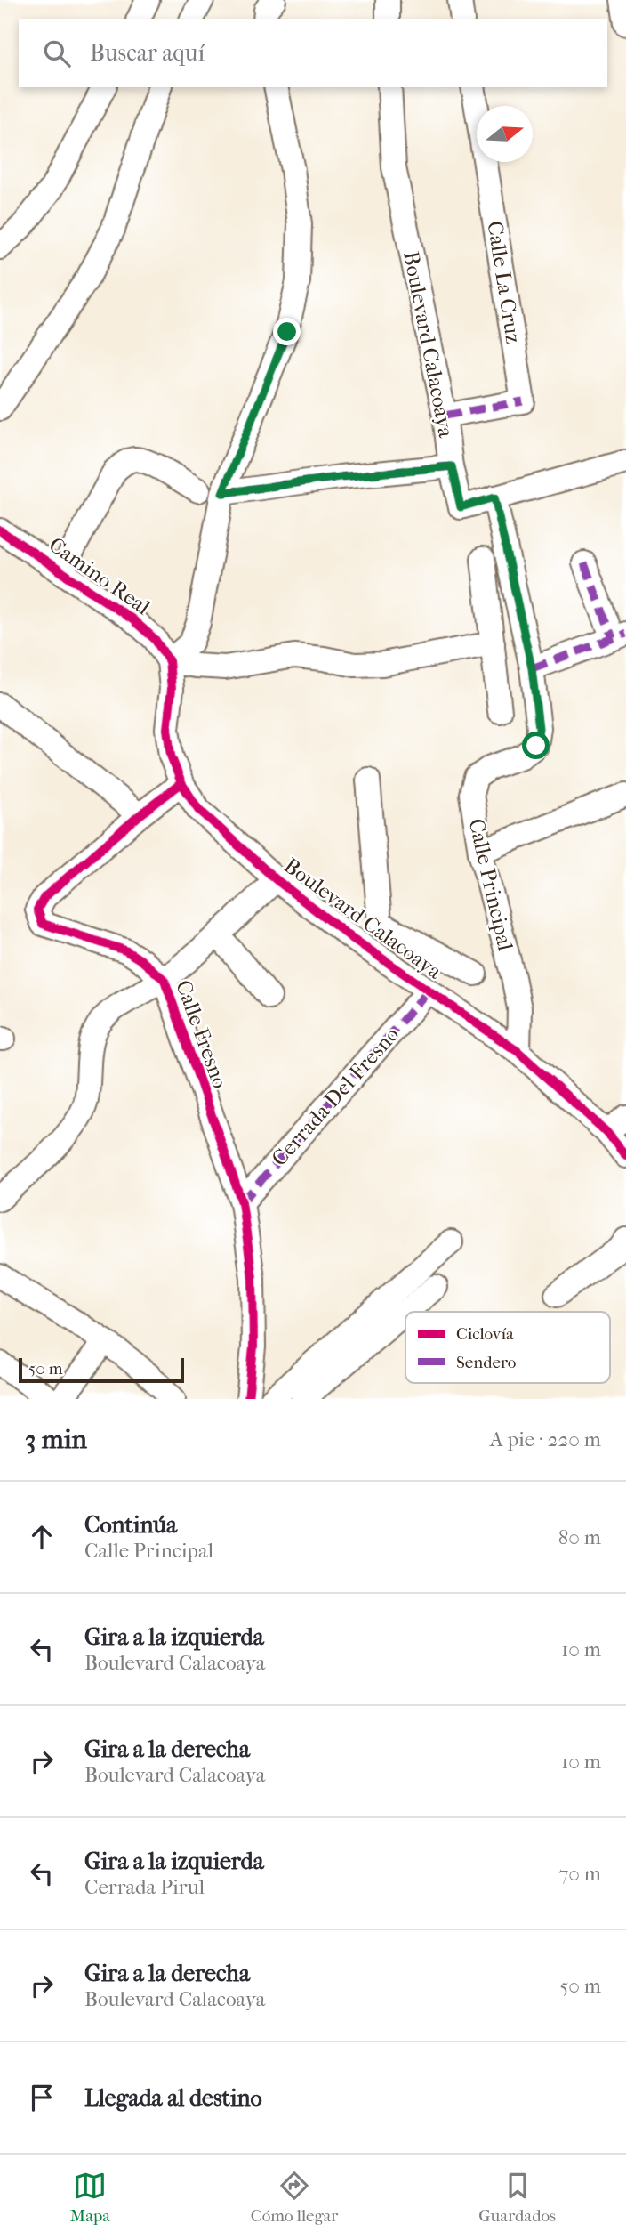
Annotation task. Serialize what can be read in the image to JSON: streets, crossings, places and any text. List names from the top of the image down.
{
  "streets": {
    "street": [
      "Calle La Cruz",
      "Boulevard Calacoaya",
      "Camino Real",
      "Calle Principal",
      "Calle Fresno",
      "Cerrada Del Fresno"
    ]
  },
  "crossings": [
    ["Calle La Cruz", "Boulevard Calacoaya"],
    ["Boulevard Calacoaya", "Camino Real"],
    ["Boulevard Calacoaya", "Calle Principal"],
    ["Boulevard Calacoaya", "Calle Fresno"],
    ["Boulevard Calacoaya", "Cerrada Del Fresno"],
    ["Calle Fresno", "Cerrada Del Fresno"]
  ],
  "legend": ["Ciclovía", "Sendero"],
  "scale_bar": "50 m",
  "north": "right",
  "page": {
    "search": "Buscar aquí",
    "scale": "50 m",
    "heading": ["3 min", "A pie · 220 m"],
    "list": [
      ["Continúa", "Calle Principal", "80 m"],
      ["Gira a la izquierda", "Boulevard Calacoaya", "10 m"],
      ["Gira a la derecha", "Boulevard Calacoaya", "10 m"],
      ["Gira a la izquierda", "Cerrada Pirul", "70 m"],
      ["Gira a la derecha", "Boulevard Calacoaya", "50 m"],
      "Llegada al destino"
    ],
    "nav": ["Mapa", "Cómo llegar", "Guardados"]
  }
}
